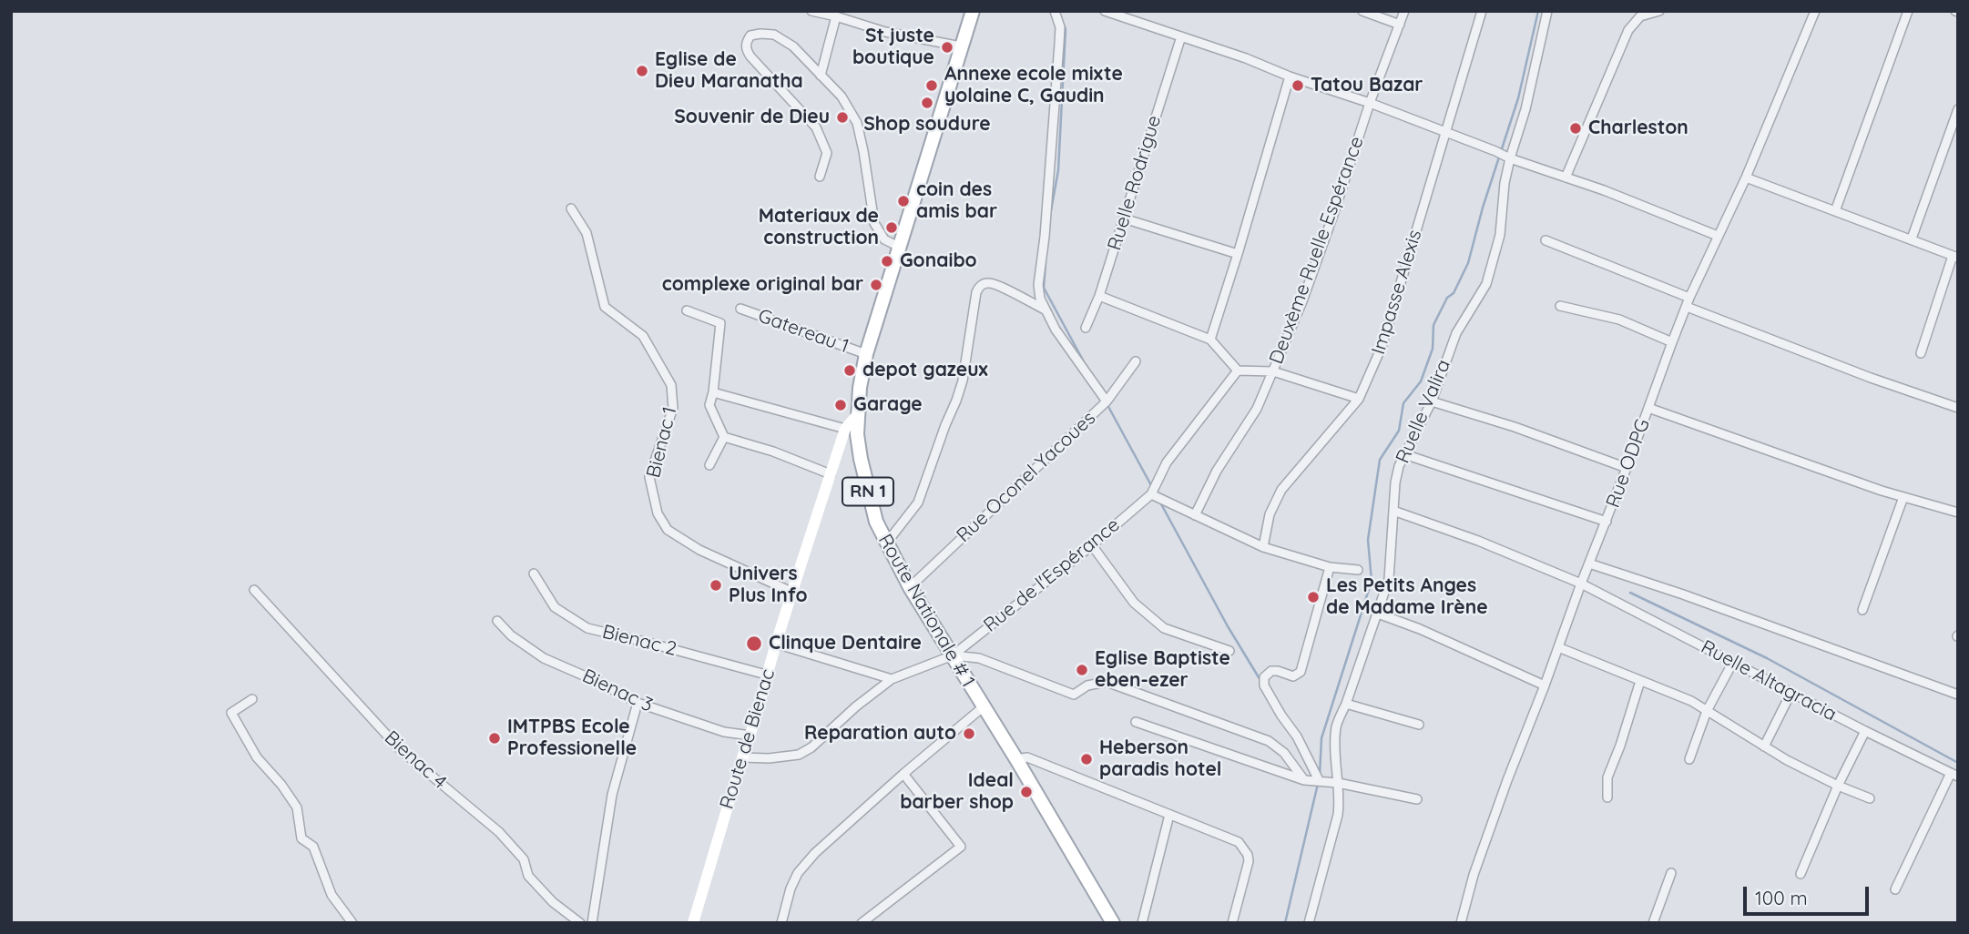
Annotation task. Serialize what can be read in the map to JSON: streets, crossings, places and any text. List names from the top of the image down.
{
  "streets": {
    "main road": ["RN 1", "Route Nationale # 1", "Route de Bienac"],
    "street": [
      "Ruelle Rodrigue",
      "Deuxème Ruelle Espérance",
      "Impasse Alexis",
      "Gatereau 1",
      "Ruelle Valira",
      "Bienac 1",
      "Rue ODPG",
      "Rue Oconel Yacoues",
      "Rue de l'Espérance",
      "Bienac 2",
      "Ruelle Altagracia",
      "Bienac 3",
      "Bienac 4"
    ]
  },
  "crossings": [
    ["Gatereau 1", "Route Nationale # 1"],
    ["Ruelle Valira", "Ruelle Altagracia"],
    ["Bienac 1", "Route de Bienac"],
    ["Rue ODPG", "Ruelle Altagracia"],
    ["Rue Oconel Yacoues", "Route Nationale # 1"],
    ["Rue de l'Espérance", "Route Nationale # 1"],
    ["Route Nationale # 1", "Route de Bienac"],
    ["Bienac 2", "Route de Bienac"],
    ["Bienac 3", "Route de Bienac"]
  ],
  "places": [
    "St juste boutique",
    "Eglise de Dieu Maranatha",
    "Annexe ecole mixte yolaine C, Gaudin",
    "Tatou Bazar",
    "Shop soudure",
    "Souvenir de Dieu",
    "Charleston",
    "coin des amis bar",
    "Materiaux de construction",
    "Gonaibo",
    "complexe original bar",
    "depot gazeux",
    "Garage",
    "Univers Plus Info",
    "Les Petits Anges de Madame Irène",
    "Clinque Dentaire",
    "Eglise Baptiste eben-ezer",
    "Reparation auto",
    "IMTPBS Ecole Professionelle",
    "Heberson paradis hotel",
    "Ideal barber shop"
  ],
  "scale_bar": "100 m"
}
